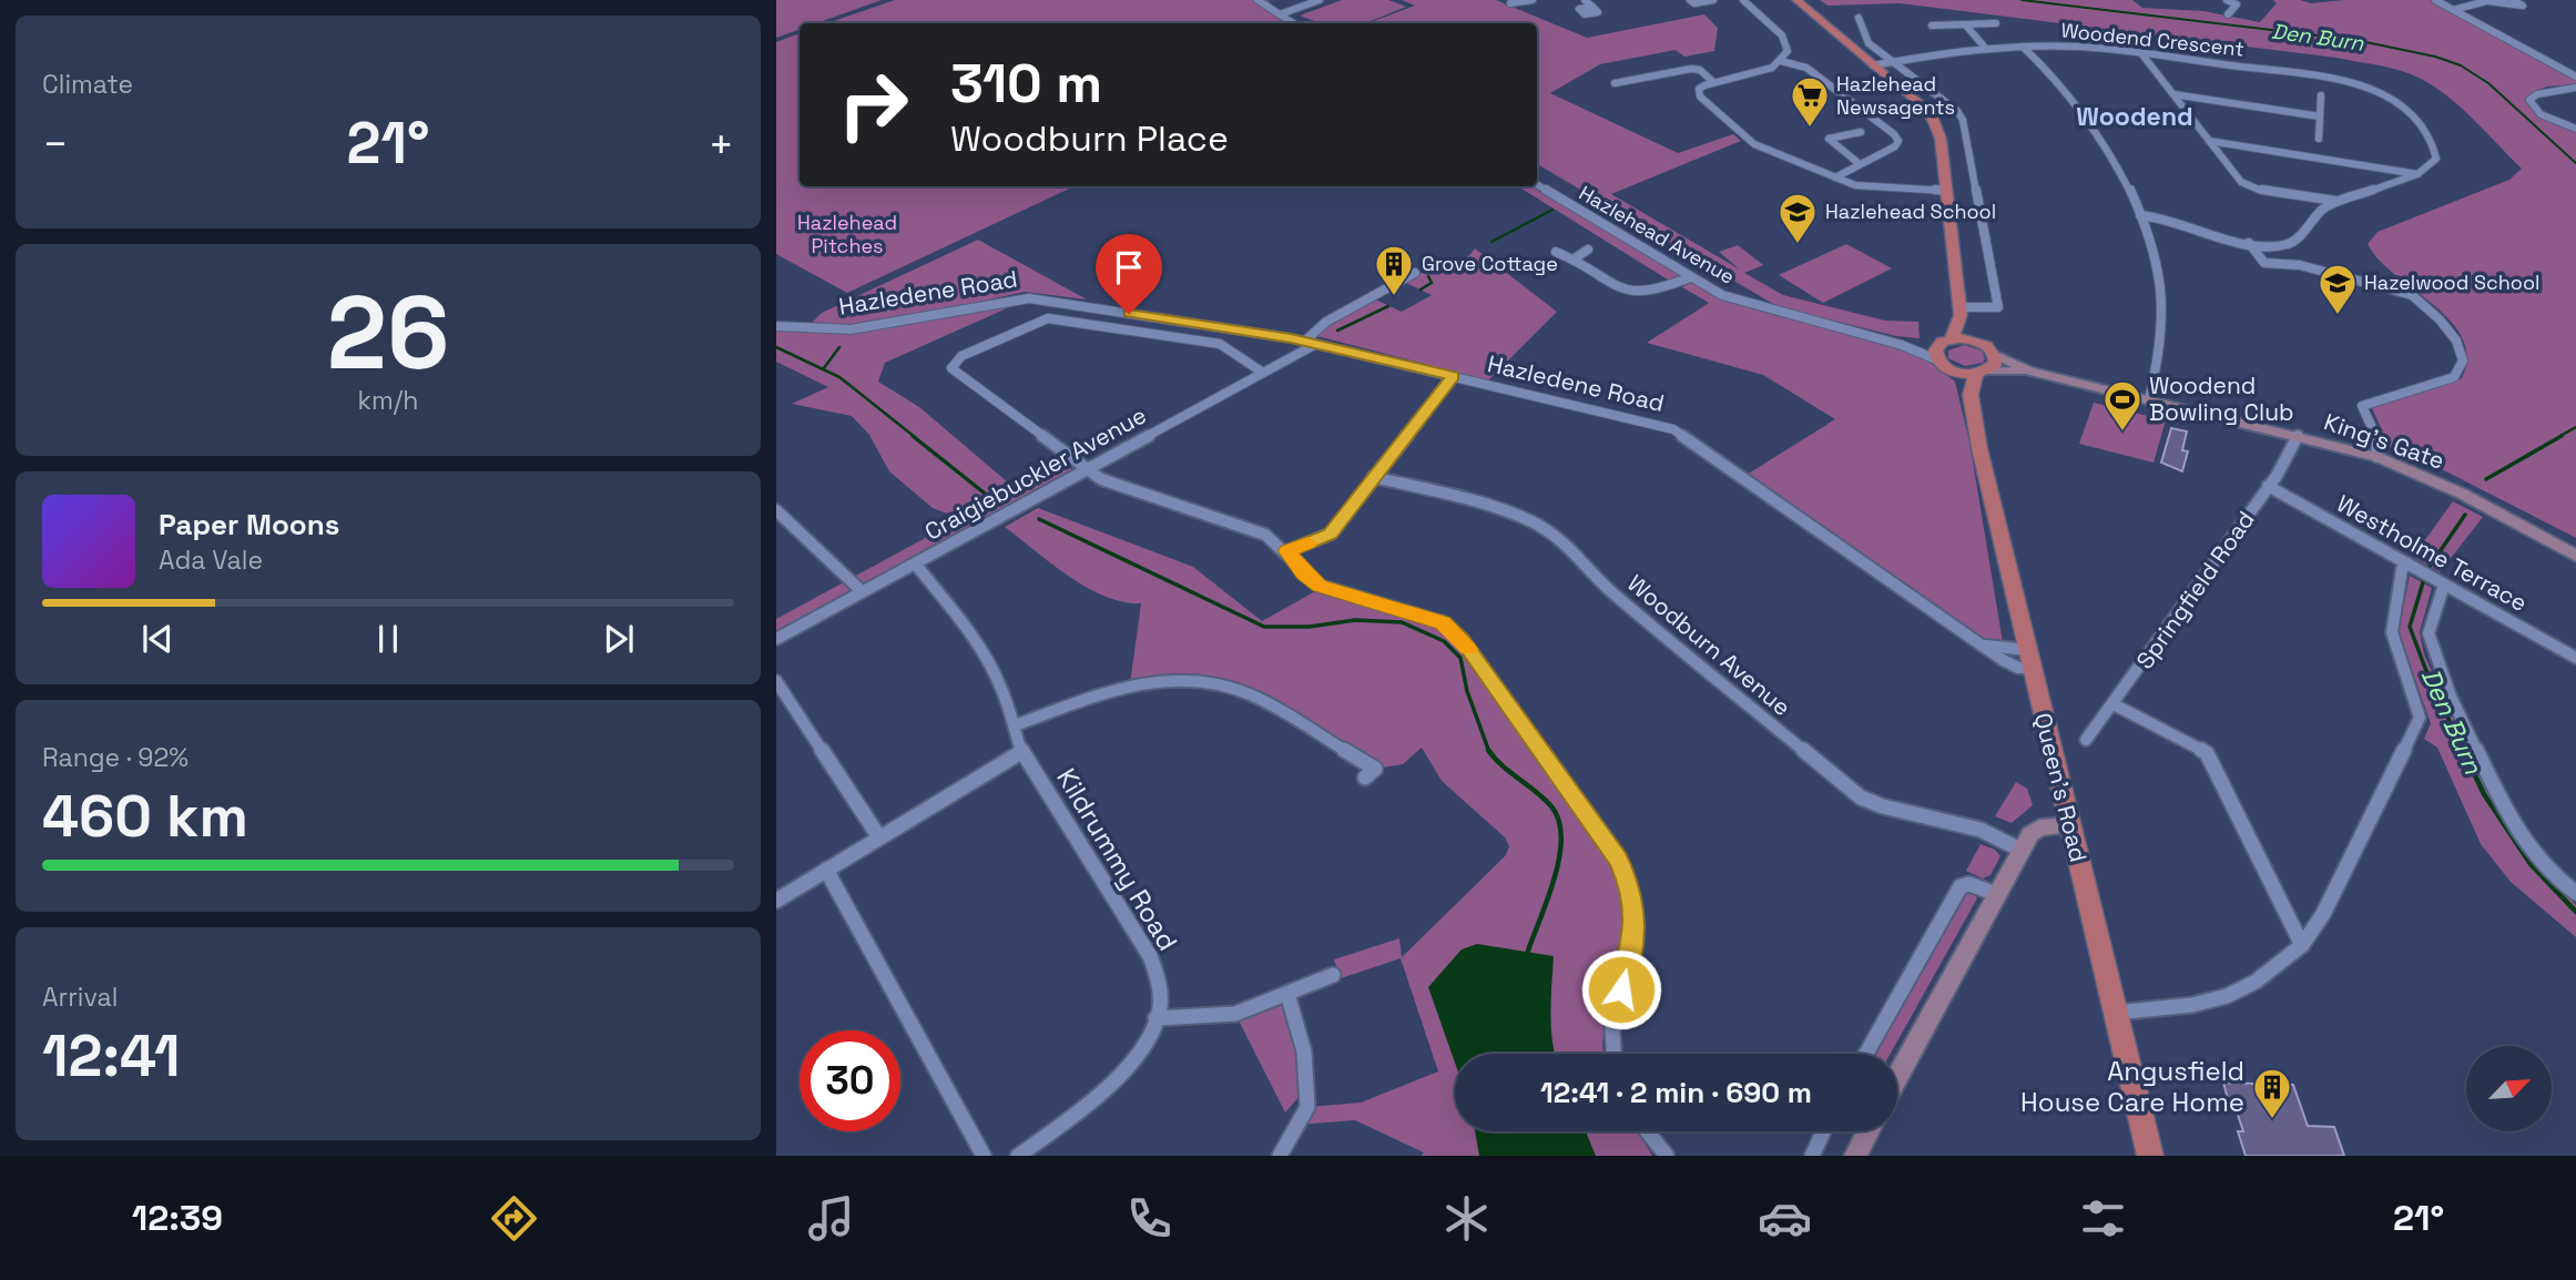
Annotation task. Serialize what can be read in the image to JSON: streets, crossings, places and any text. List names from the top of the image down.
{
  "streets": {
    "main road": ["Queen's Road"],
    "street": [
      "Woodend Crescent",
      "Hazlehead Avenue",
      "Hazledene Road",
      "King's Gate",
      "Craigiebuckler Avenue",
      "Westholme Terrace",
      "Springfield Road",
      "Woodburn Avenue",
      "Kildrummy Road"
    ]
  },
  "crossings": [
    ["Hazledene Road", "Craigiebuckler Avenue"],
    ["Hazledene Road", "Queen's Road"],
    ["King's Gate", "Springfield Road"],
    ["Craigiebuckler Avenue", "Kildrummy Road"],
    ["Westholme Terrace", "Springfield Road"]
  ],
  "districts": ["Woodend"],
  "water": ["Den Burn"],
  "parks": ["Hazlehead Pitches"],
  "places": {
    "supermarket": ["Hazlehead Newsagents"],
    "school or university": ["Hazlehead School", "Hazelwood School"],
    "building": ["Grove Cottage", "Angusfield House Care Home"],
    "sports": ["Woodend Bowling Club"]
  },
  "north": "top right",
  "page": {
    "tile": [
      "Climate",
      ["26", "km/h"],
      ["Range · 92%", "460 km"],
      ["Arrival", "12:41"]
    ],
    "turn": ["310 m", "Woodburn Place"],
    "heat": ["−", "21°", "+"],
    "song": ["Paper Moons", "Ada Vale"],
    "limit": "30",
    "trip": "12:41 · 2 min · 690 m",
    "tabs": ["12:39", "21°"]
  }
}
